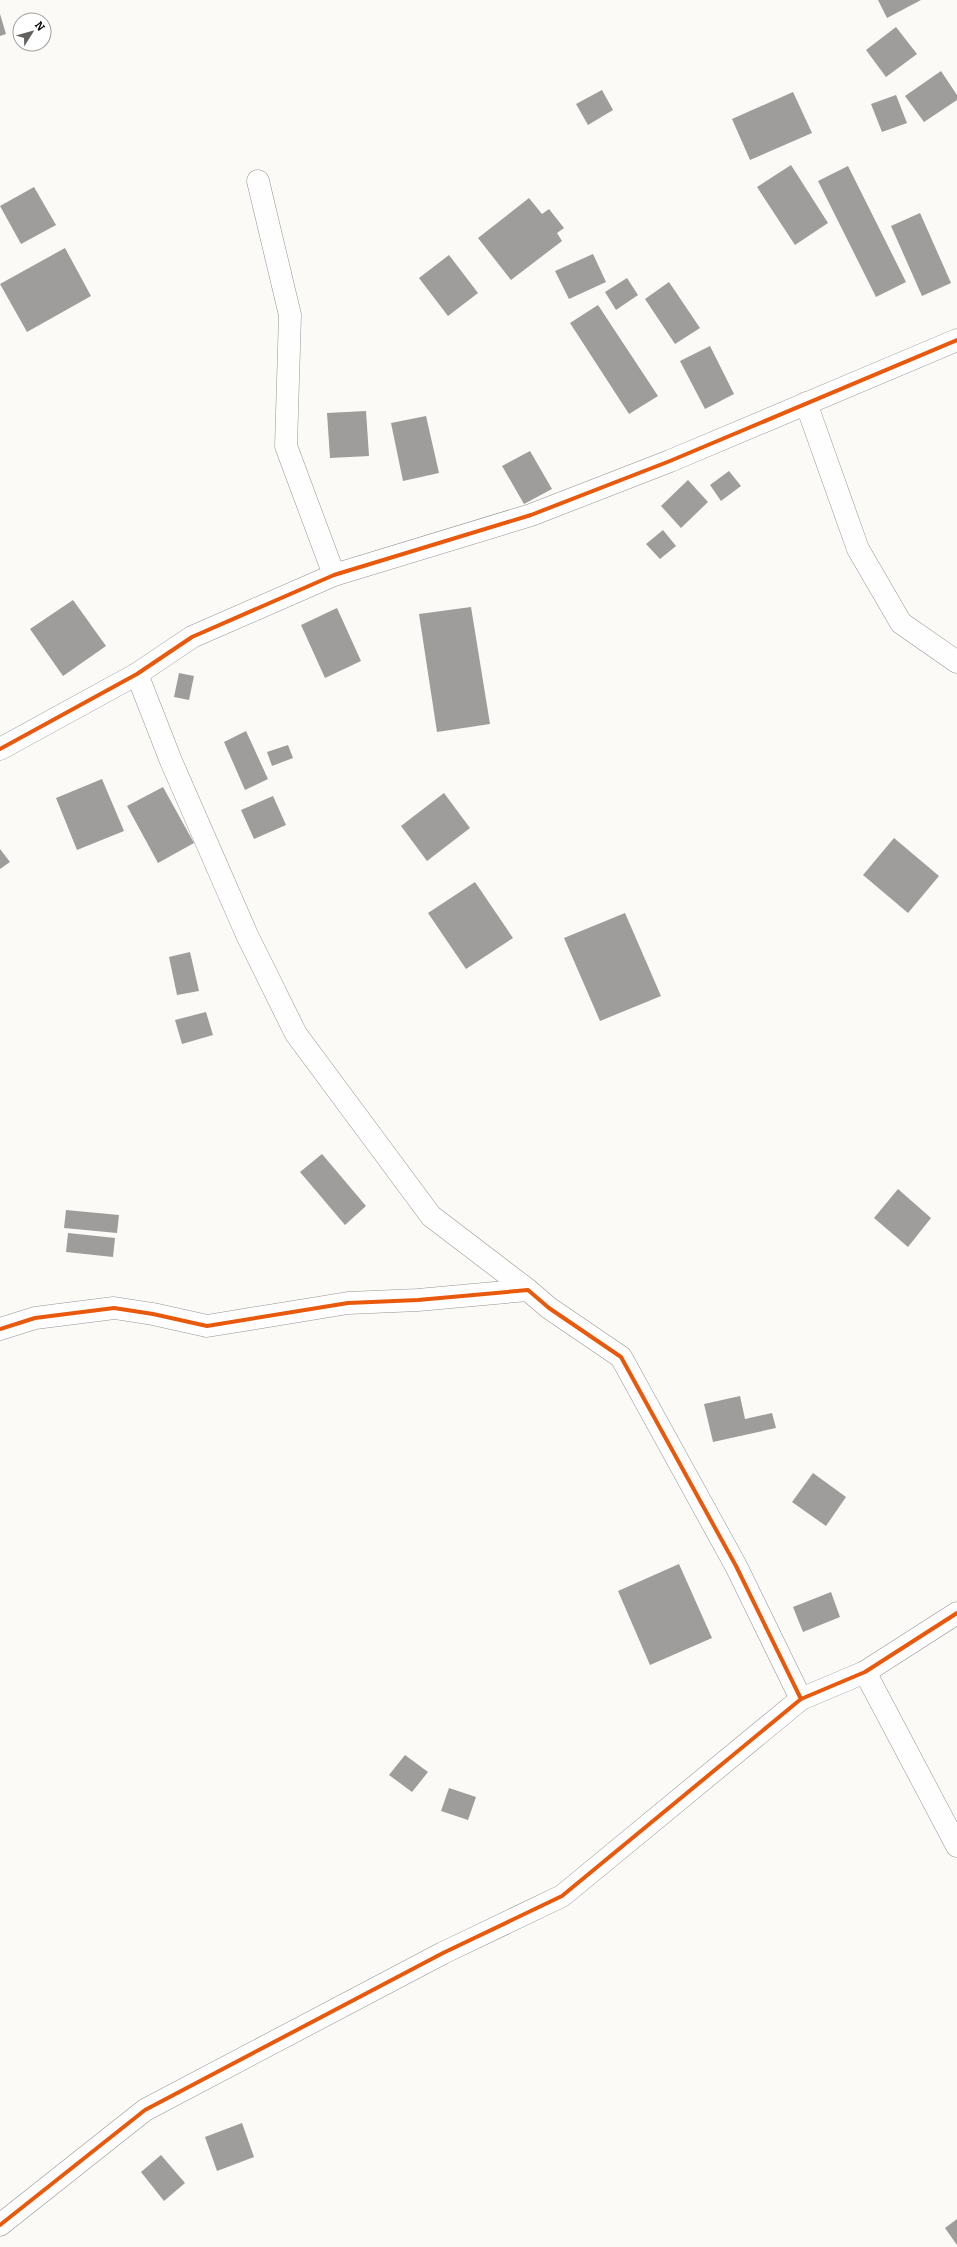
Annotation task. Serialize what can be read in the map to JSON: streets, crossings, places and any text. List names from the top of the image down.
{
  "north": "top right"
}
